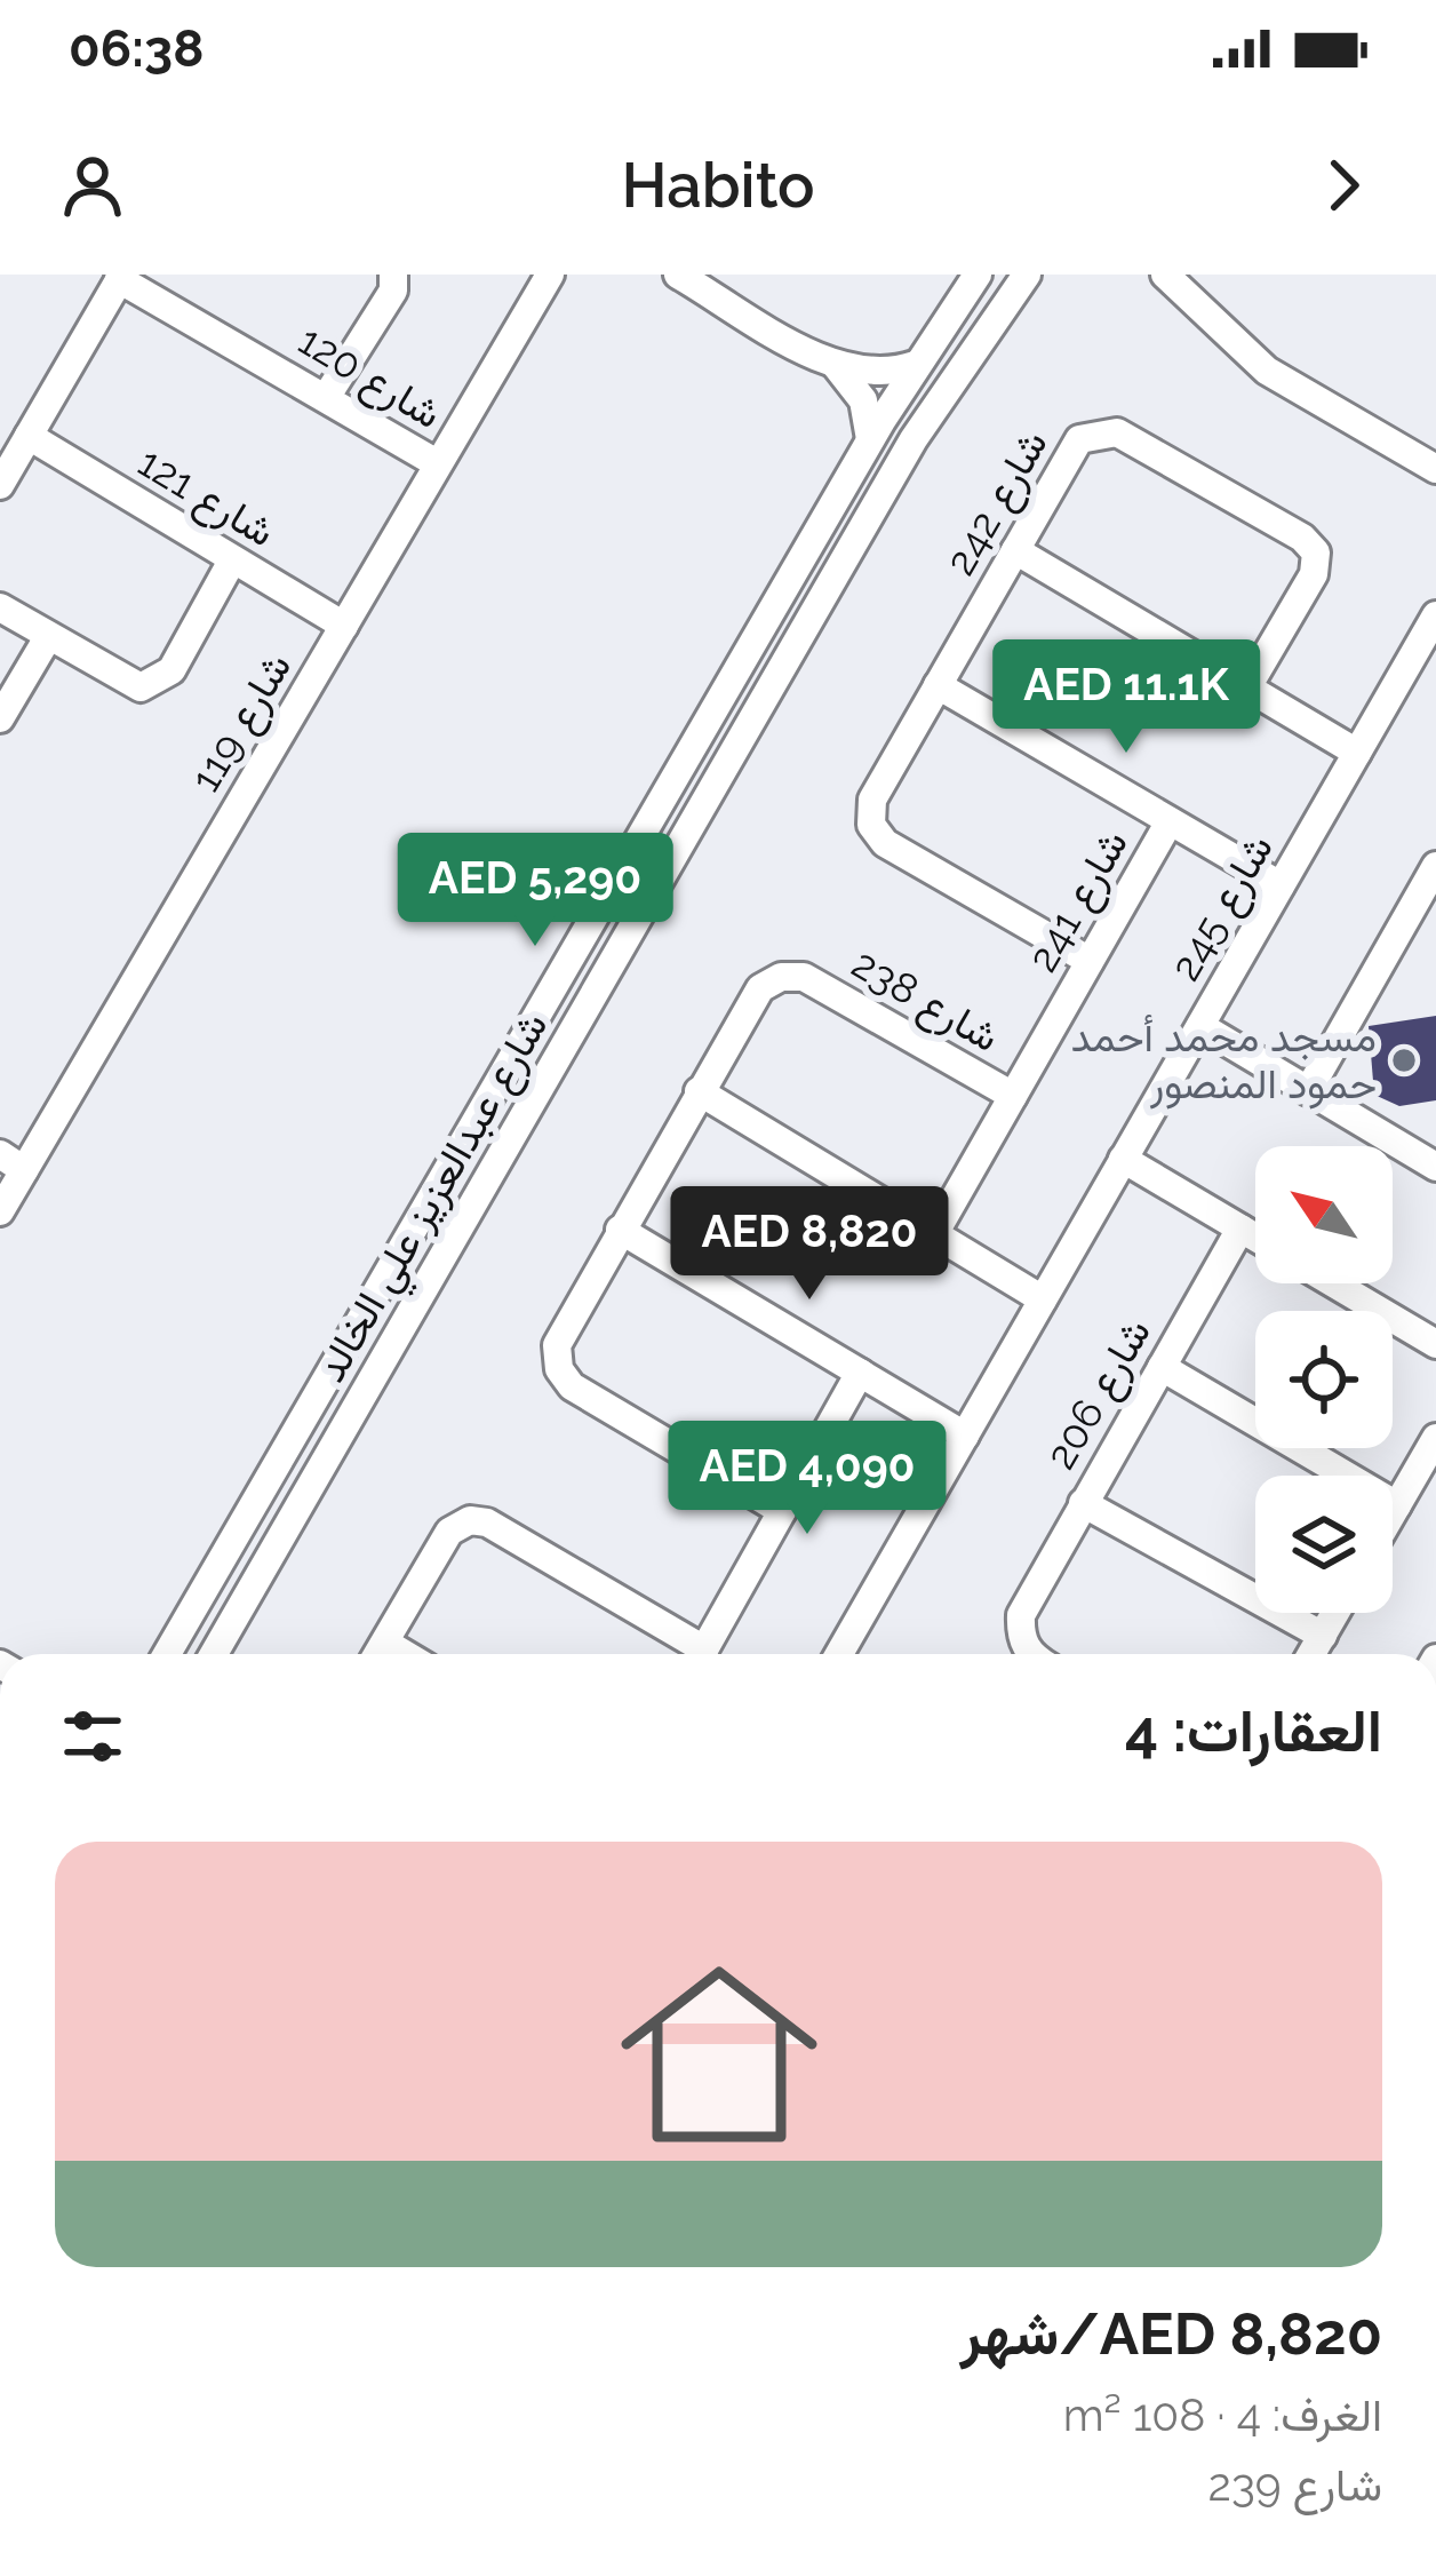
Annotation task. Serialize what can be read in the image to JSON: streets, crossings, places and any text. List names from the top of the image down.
{
  "streets": {
    "street": [
      "شارع 120",
      "شارع 121",
      "شارع 242",
      "شارع 119",
      "شارع 241",
      "شارع 245",
      "شارع 238",
      "شارع عبدالعزيز علي الخالد",
      "شارع 206"
    ]
  },
  "crossings": [
    ["شارع 120", "شارع 119"],
    ["شارع 121", "شارع 119"],
    ["شارع 242", "شارع 241"],
    ["شارع 241", "شارع 238"]
  ],
  "places": ["مسجد محمد أحمد حمود المنصور"],
  "north": "top left",
  "page": {
    "status": "06:38",
    "header": "Habito",
    "price": [
      "AED 11.1K",
      "AED 5,290",
      "AED 8,820",
      "AED 4,090"
    ],
    "heading": "العقارات: 4",
    "list": [
      {
        "name": "AED 8,820/شهر",
        "note": "الغرف: 4 · 108 m² · شارع 239"
      }
    ]
  }
}
